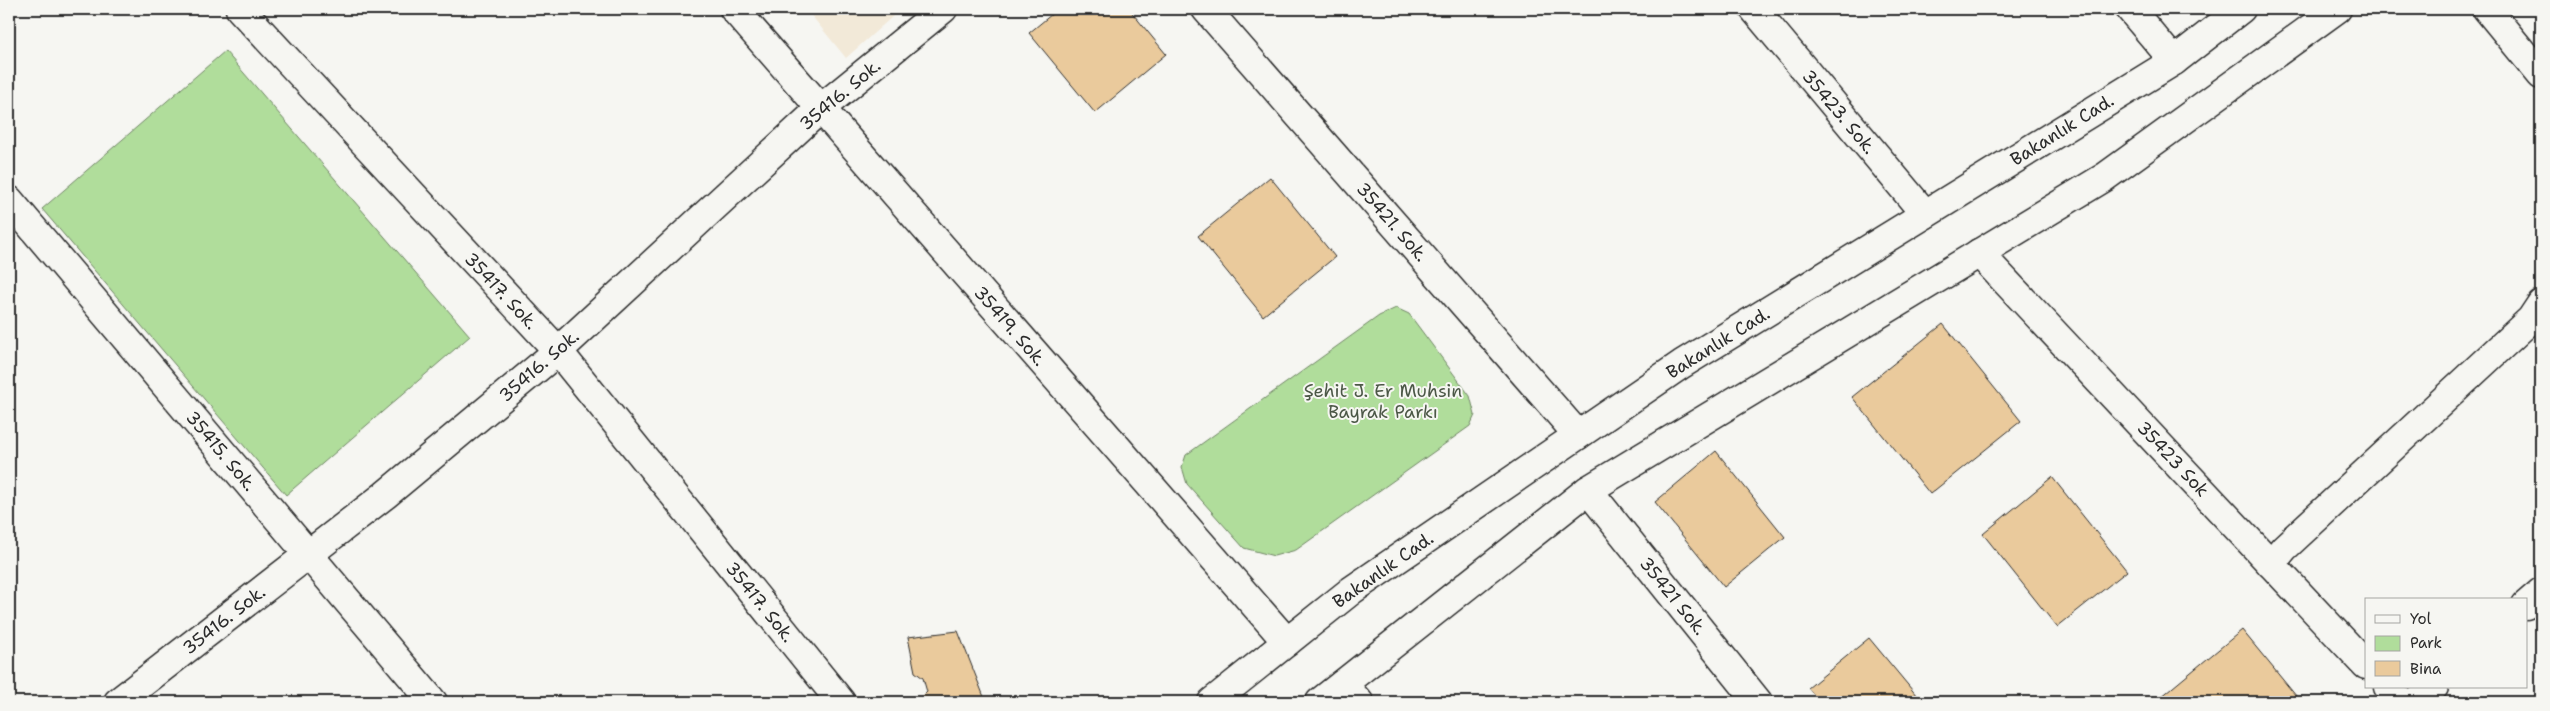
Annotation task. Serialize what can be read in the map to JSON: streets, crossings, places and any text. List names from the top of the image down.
{
  "streets": {
    "street": [
      "35416. Sok.",
      "35423. Sok.",
      "Bakanlık Cad.",
      "35421. Sok.",
      "35417. Sok.",
      "35419. Sok.",
      "35415. Sok.",
      "35423 Sok",
      "35421 Sok."
    ]
  },
  "crossings": [
    ["35416. Sok.", "35417. Sok."],
    ["35416. Sok.", "35419. Sok."],
    ["35416. Sok.", "35415. Sok."],
    ["35423. Sok.", "Bakanlık Cad."],
    ["Bakanlık Cad.", "35421. Sok."],
    ["Bakanlık Cad.", "35419. Sok."]
  ],
  "parks": ["Şehit J. Er Muhsin Bayrak Parkı"],
  "legend": ["Yol", "Park", "Bina"]
}
